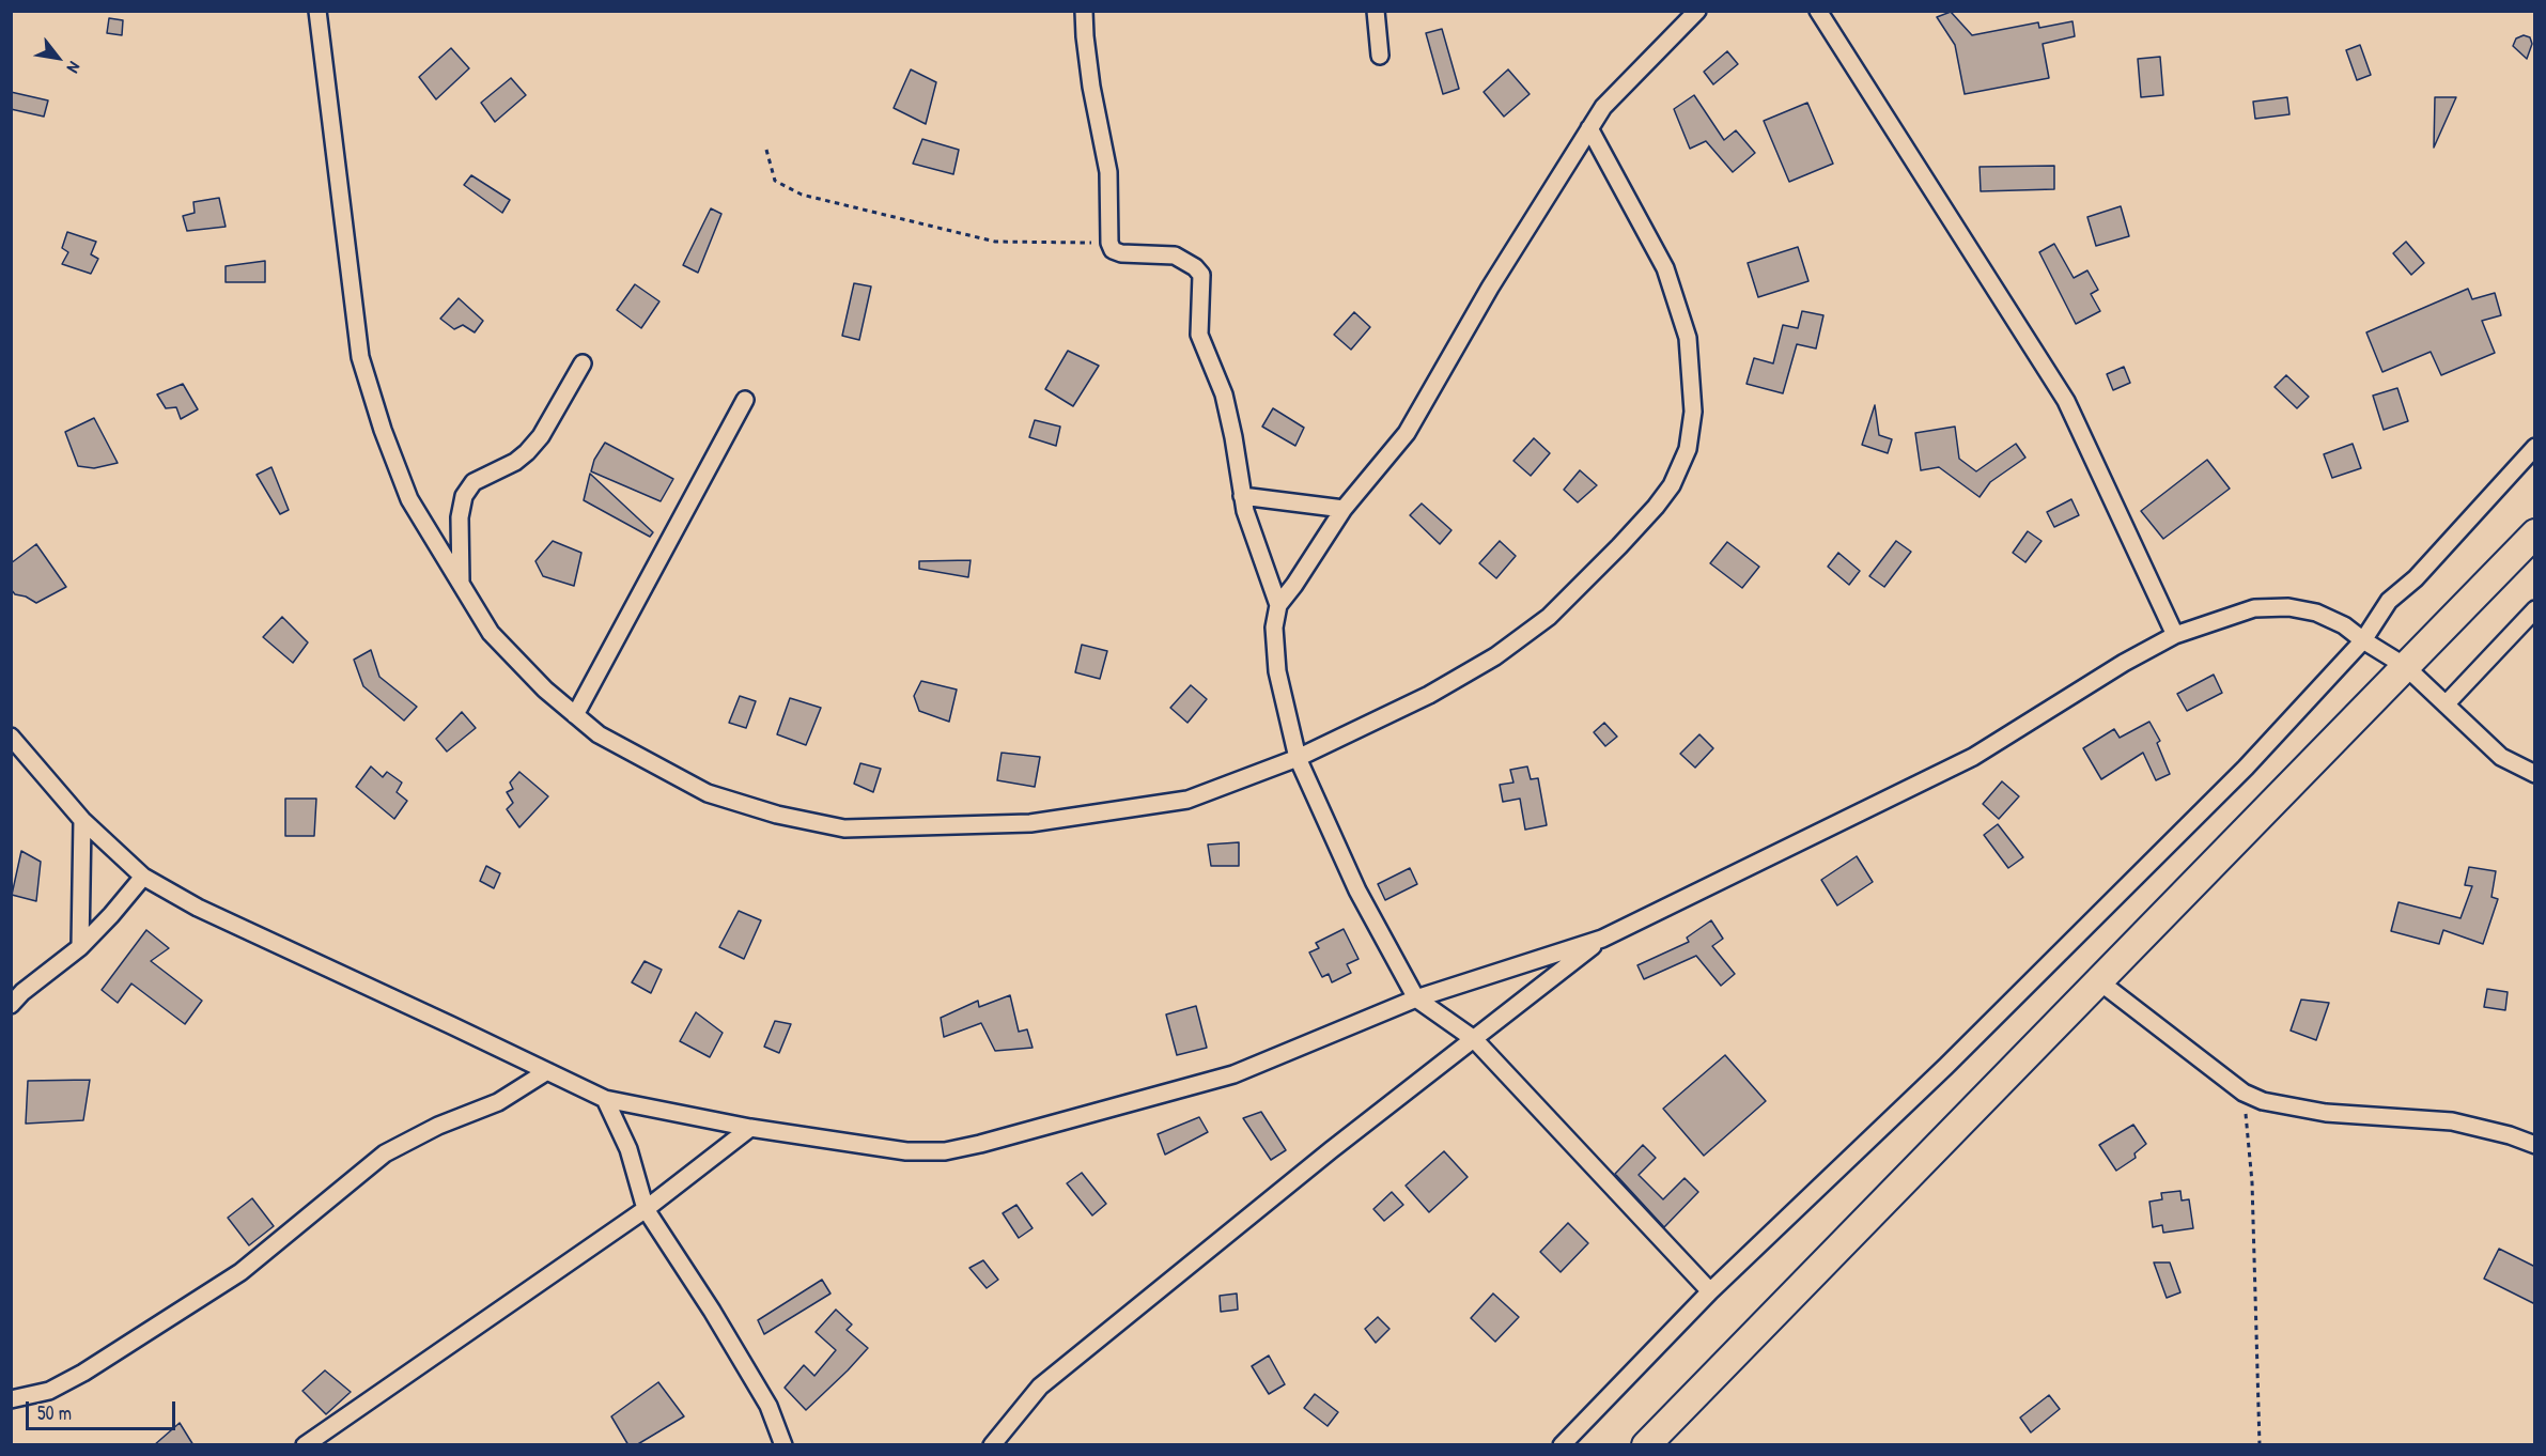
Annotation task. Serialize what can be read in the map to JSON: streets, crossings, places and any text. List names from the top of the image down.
{
  "scale_bar": "50 m",
  "north": "bottom right"
}
